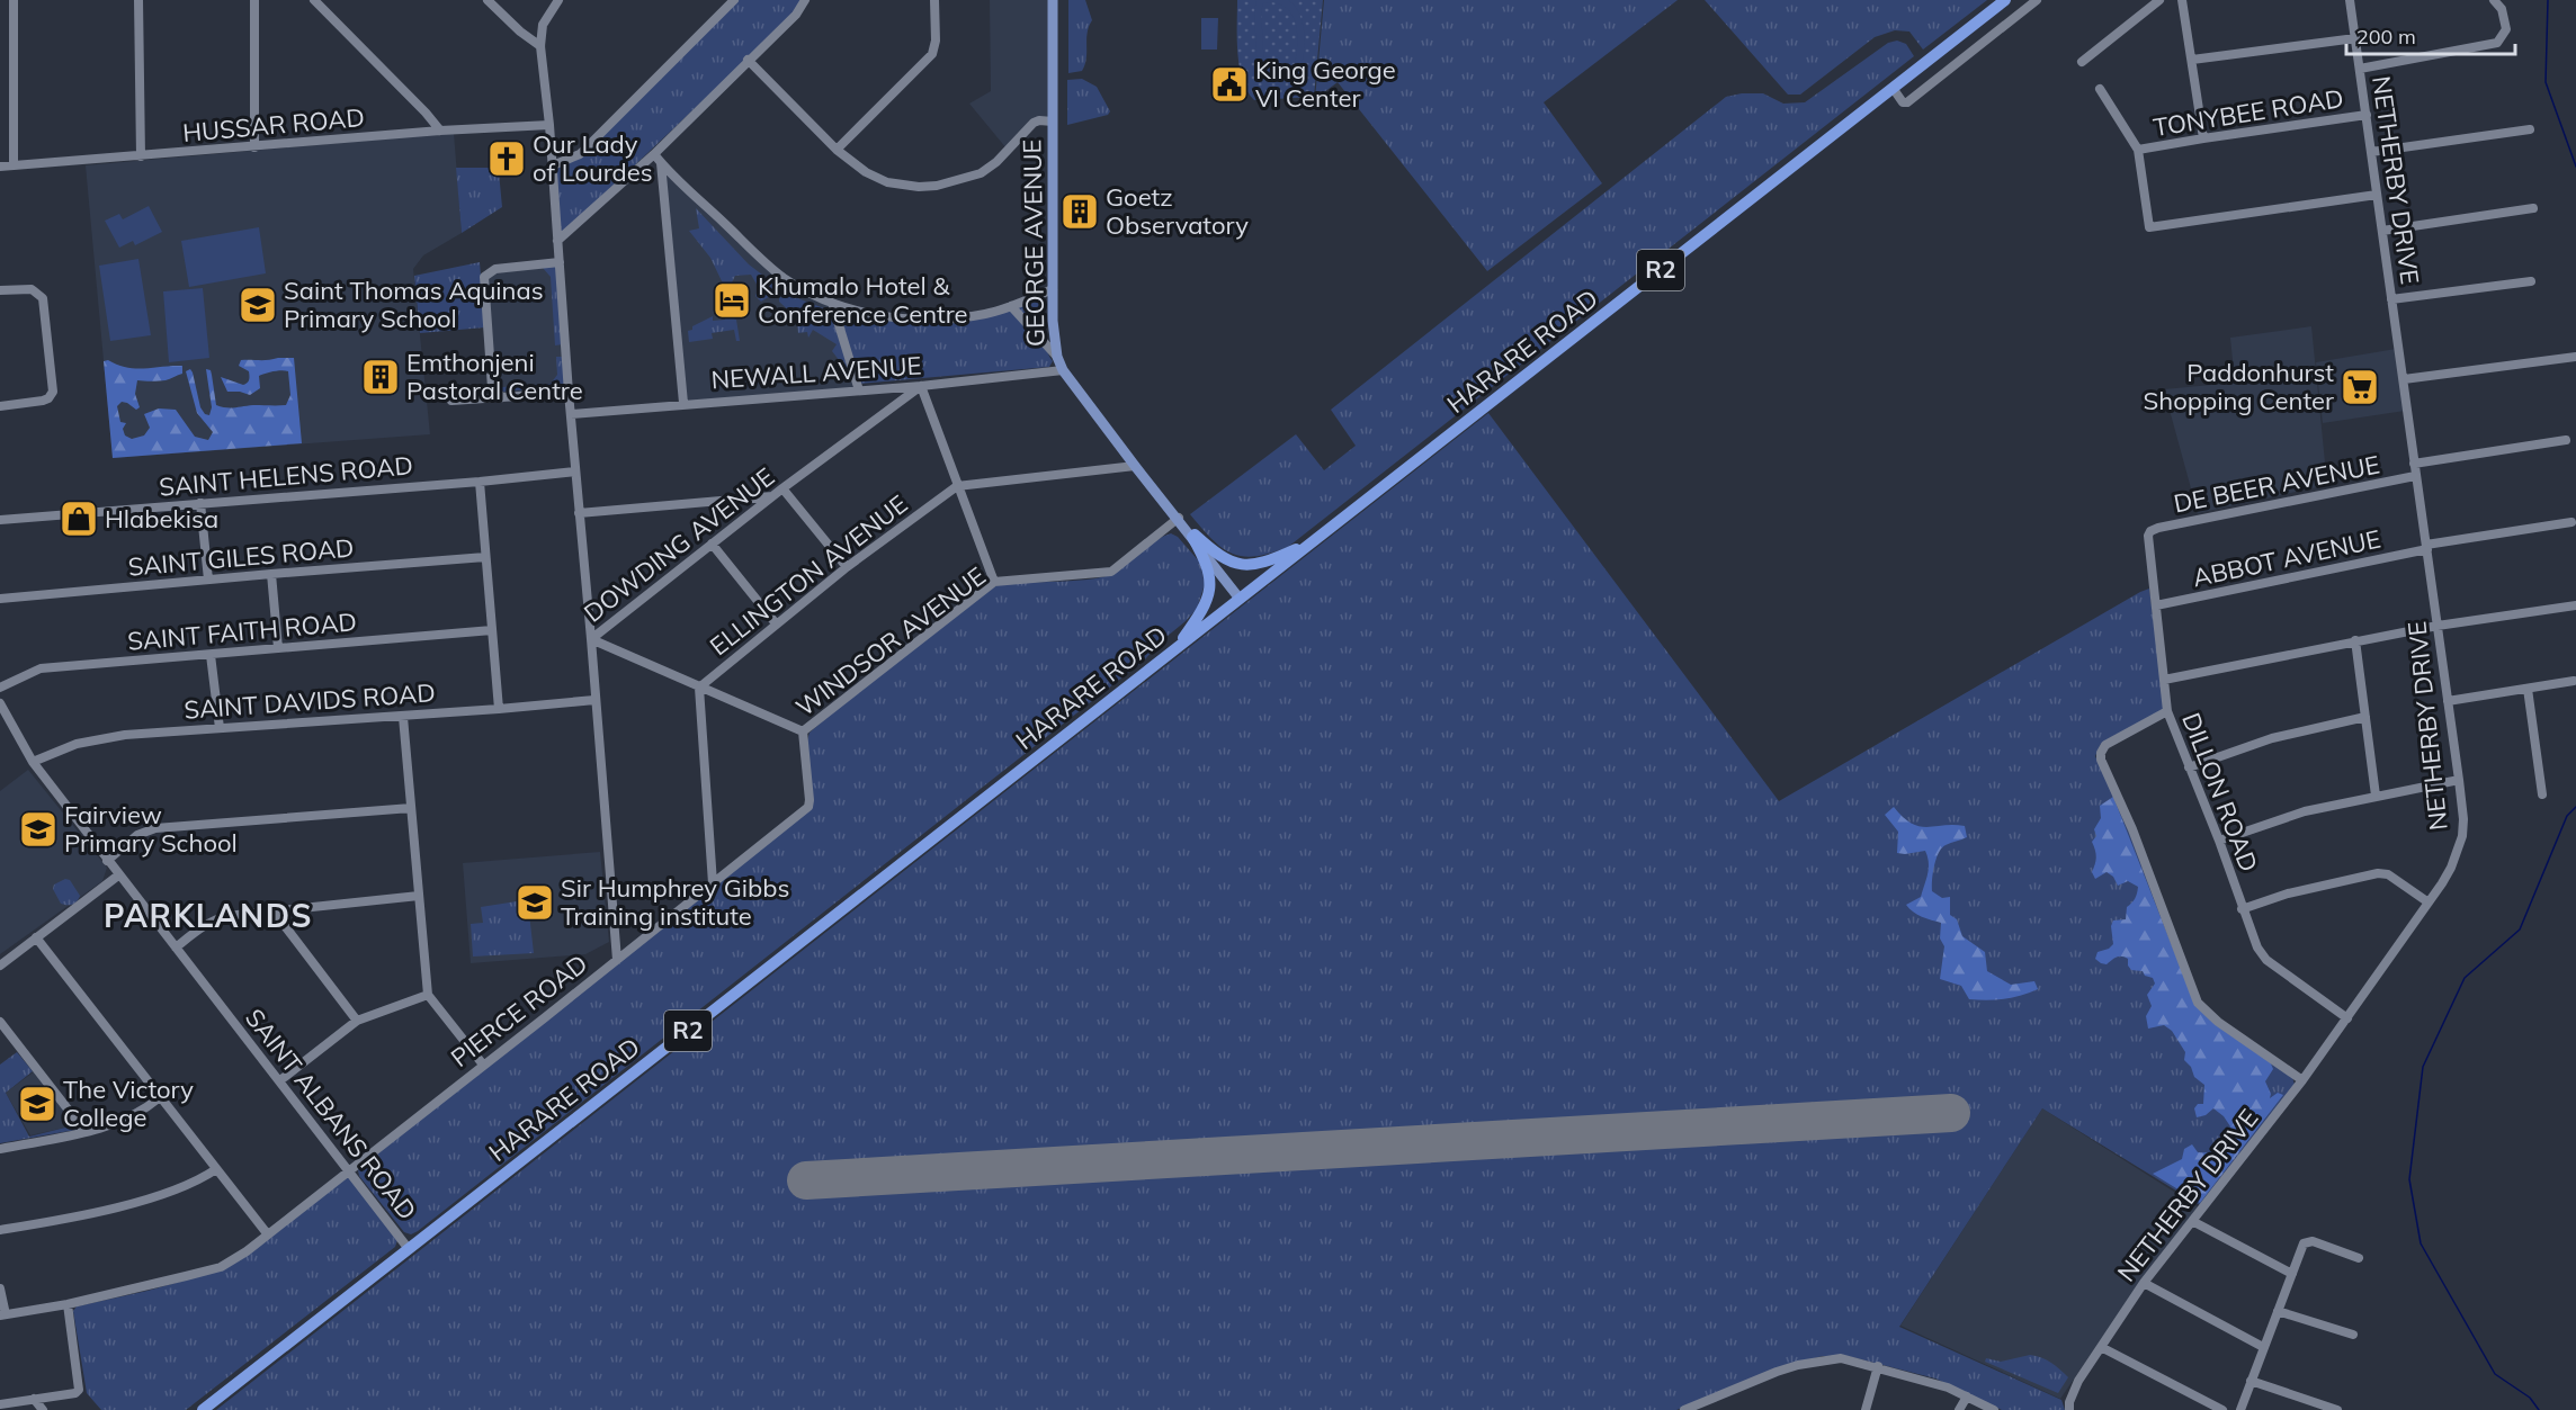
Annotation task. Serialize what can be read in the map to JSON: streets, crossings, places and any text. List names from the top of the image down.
{
  "streets": {
    "highway": ["R2", "HARARE ROAD"],
    "main road": ["GEORGE AVENUE"],
    "street": [
      "TONYBEE ROAD",
      "HUSSAR ROAD",
      "NETHERBY DRIVE",
      "NEWALL AVENUE",
      "SAINT HELENS ROAD",
      "DE BEER AVENUE",
      "DOWDING AVENUE",
      "SAINT GILES ROAD",
      "ABBOT AVENUE",
      "ELLINGTON AVENUE",
      "SAINT FAITH ROAD",
      "WINDSOR AVENUE",
      "SAINT DAVIDS ROAD",
      "DILLON ROAD",
      "PIERCE ROAD",
      "SAINT ALBANS ROAD"
    ]
  },
  "crossings": [
    ["TONYBEE ROAD", "NETHERBY DRIVE"],
    ["NETHERBY DRIVE", "DE BEER AVENUE"],
    ["NETHERBY DRIVE", "ABBOT AVENUE"],
    ["NETHERBY DRIVE", "DILLON ROAD"],
    ["GEORGE AVENUE", "HARARE ROAD"],
    ["GEORGE AVENUE", "NEWALL AVENUE"],
    ["GEORGE AVENUE", "ELLINGTON AVENUE"],
    ["GEORGE AVENUE", "WINDSOR AVENUE"],
    ["HARARE ROAD", "SAINT ALBANS ROAD"],
    ["NEWALL AVENUE", "DOWDING AVENUE"],
    ["DE BEER AVENUE", "DILLON ROAD"],
    ["DOWDING AVENUE", "SAINT DAVIDS ROAD"],
    ["DOWDING AVENUE", "PIERCE ROAD"],
    ["ABBOT AVENUE", "DILLON ROAD"],
    ["ELLINGTON AVENUE", "PIERCE ROAD"],
    ["WINDSOR AVENUE", "PIERCE ROAD"],
    ["SAINT DAVIDS ROAD", "SAINT ALBANS ROAD"],
    ["PIERCE ROAD", "SAINT ALBANS ROAD"]
  ],
  "districts": ["PARKLANDS"],
  "places": {
    "public building": ["King George VI Center"],
    "church": ["Our Lady of Lourdes"],
    "building": ["Goetz Observatory", "Emthonjeni Pastoral Centre"],
    "hotel": ["Khumalo Hotel & Conference Centre"],
    "school or university": [
      "Saint Thomas Aquinas Primary School",
      "Fairview Primary School",
      "Sir Humphrey Gibbs Training institute",
      "The Victory College"
    ],
    "supermarket": ["Paddonhurst Shopping Center"],
    "shop": ["Hlabekisa"]
  },
  "scale_bar": "200 m"
}
